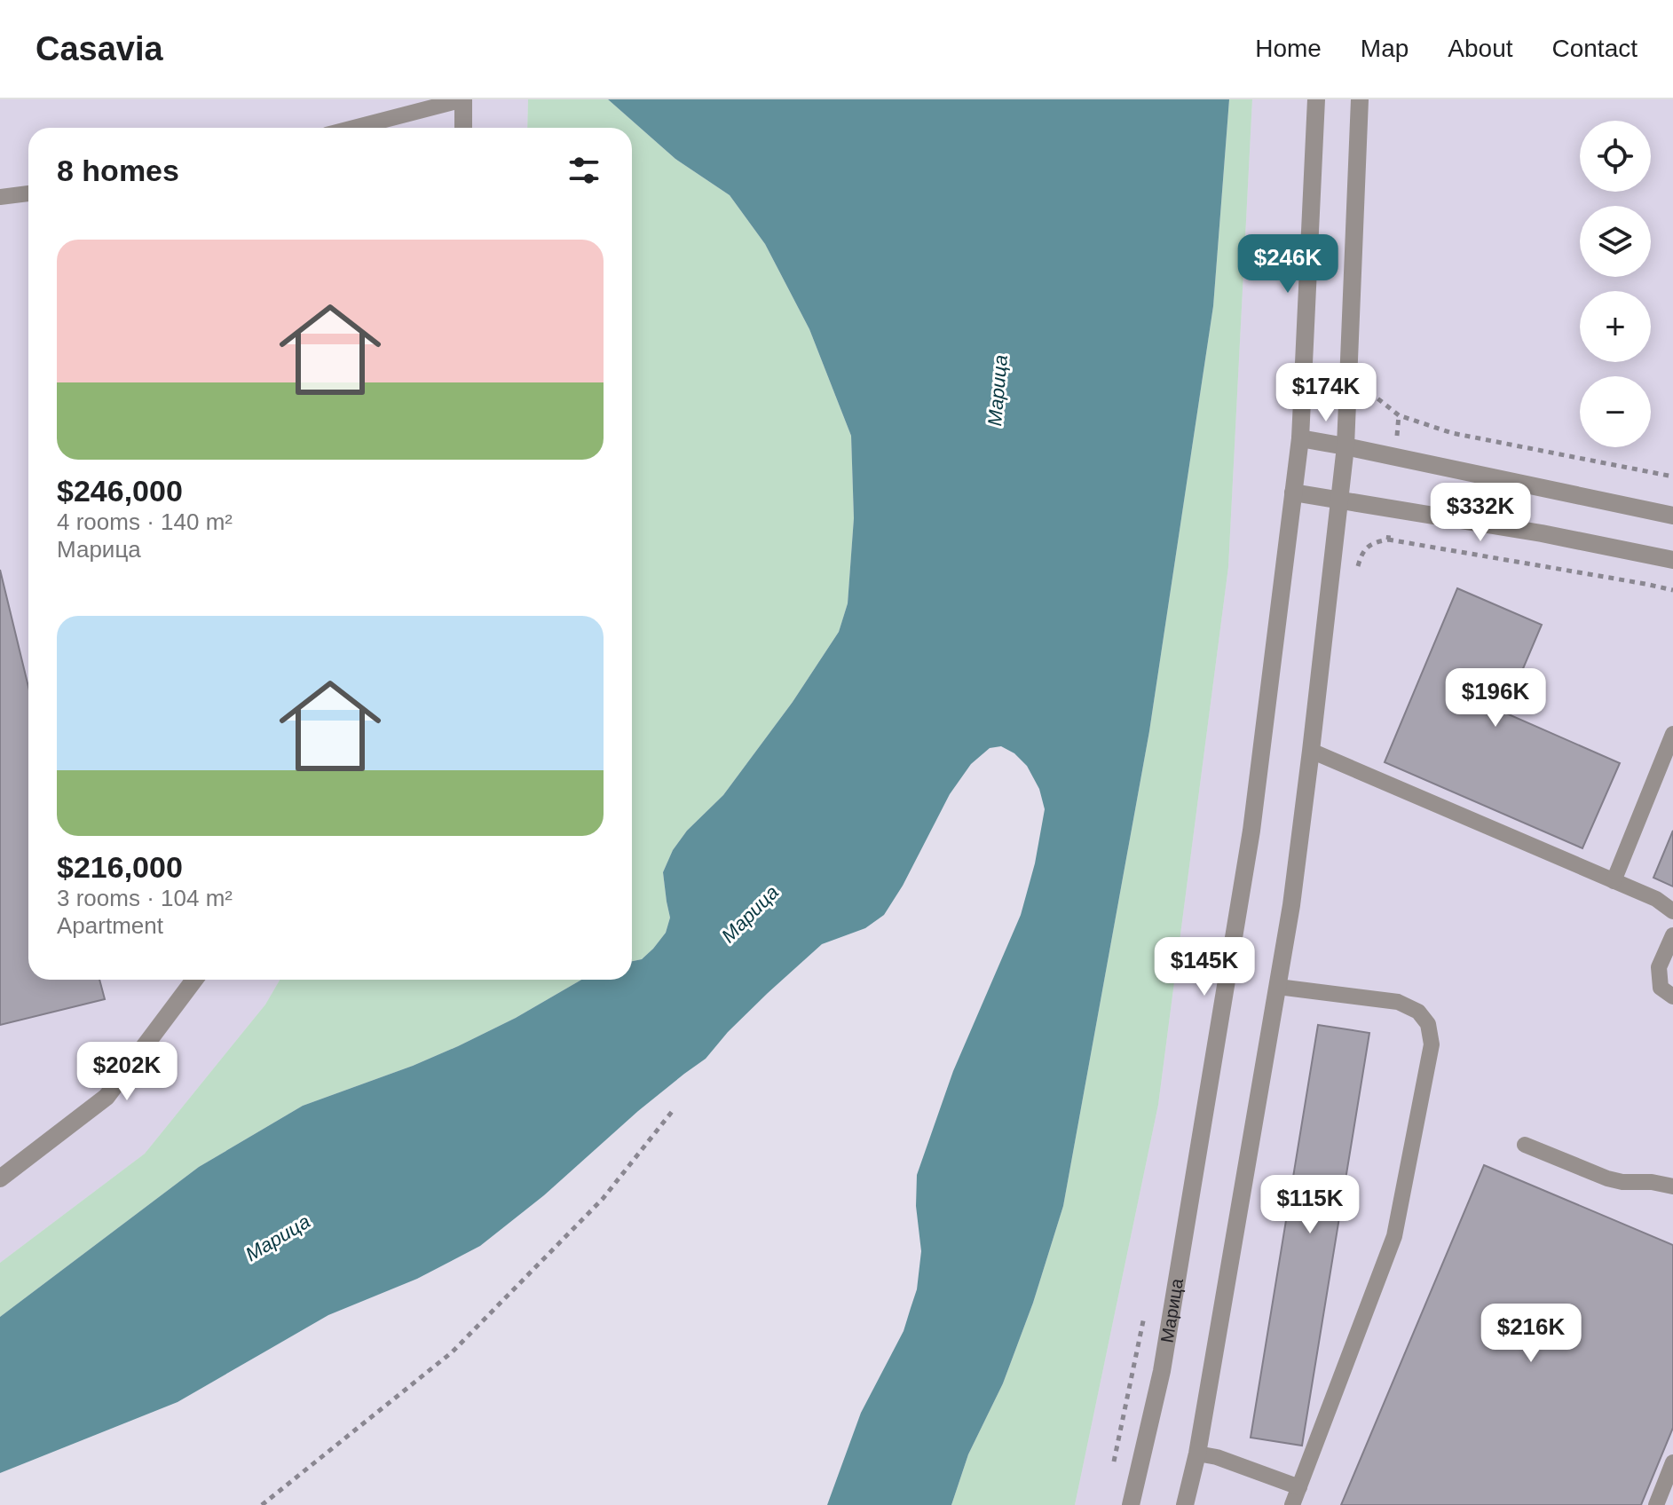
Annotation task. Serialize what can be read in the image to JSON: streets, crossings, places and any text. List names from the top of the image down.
{
  "streets": {
    "street": ["Марица"]
  },
  "water": ["Марица"],
  "page": {
    "header": "Casavia",
    "nav": [
      "Home",
      "Map",
      "About",
      "Contact"
    ],
    "map_buttons": ["+", "−"],
    "heading": "8 homes",
    "list": [
      {
        "name": "$246,000",
        "note": "4 rooms · 140 m² · Марица"
      },
      {
        "name": "$216,000",
        "note": "3 rooms · 104 m² · Apartment"
      }
    ],
    "price": [
      "$246K",
      "$174K",
      "$332K",
      "$196K",
      "$145K",
      "$202K",
      "$115K",
      "$216K"
    ]
  }
}
